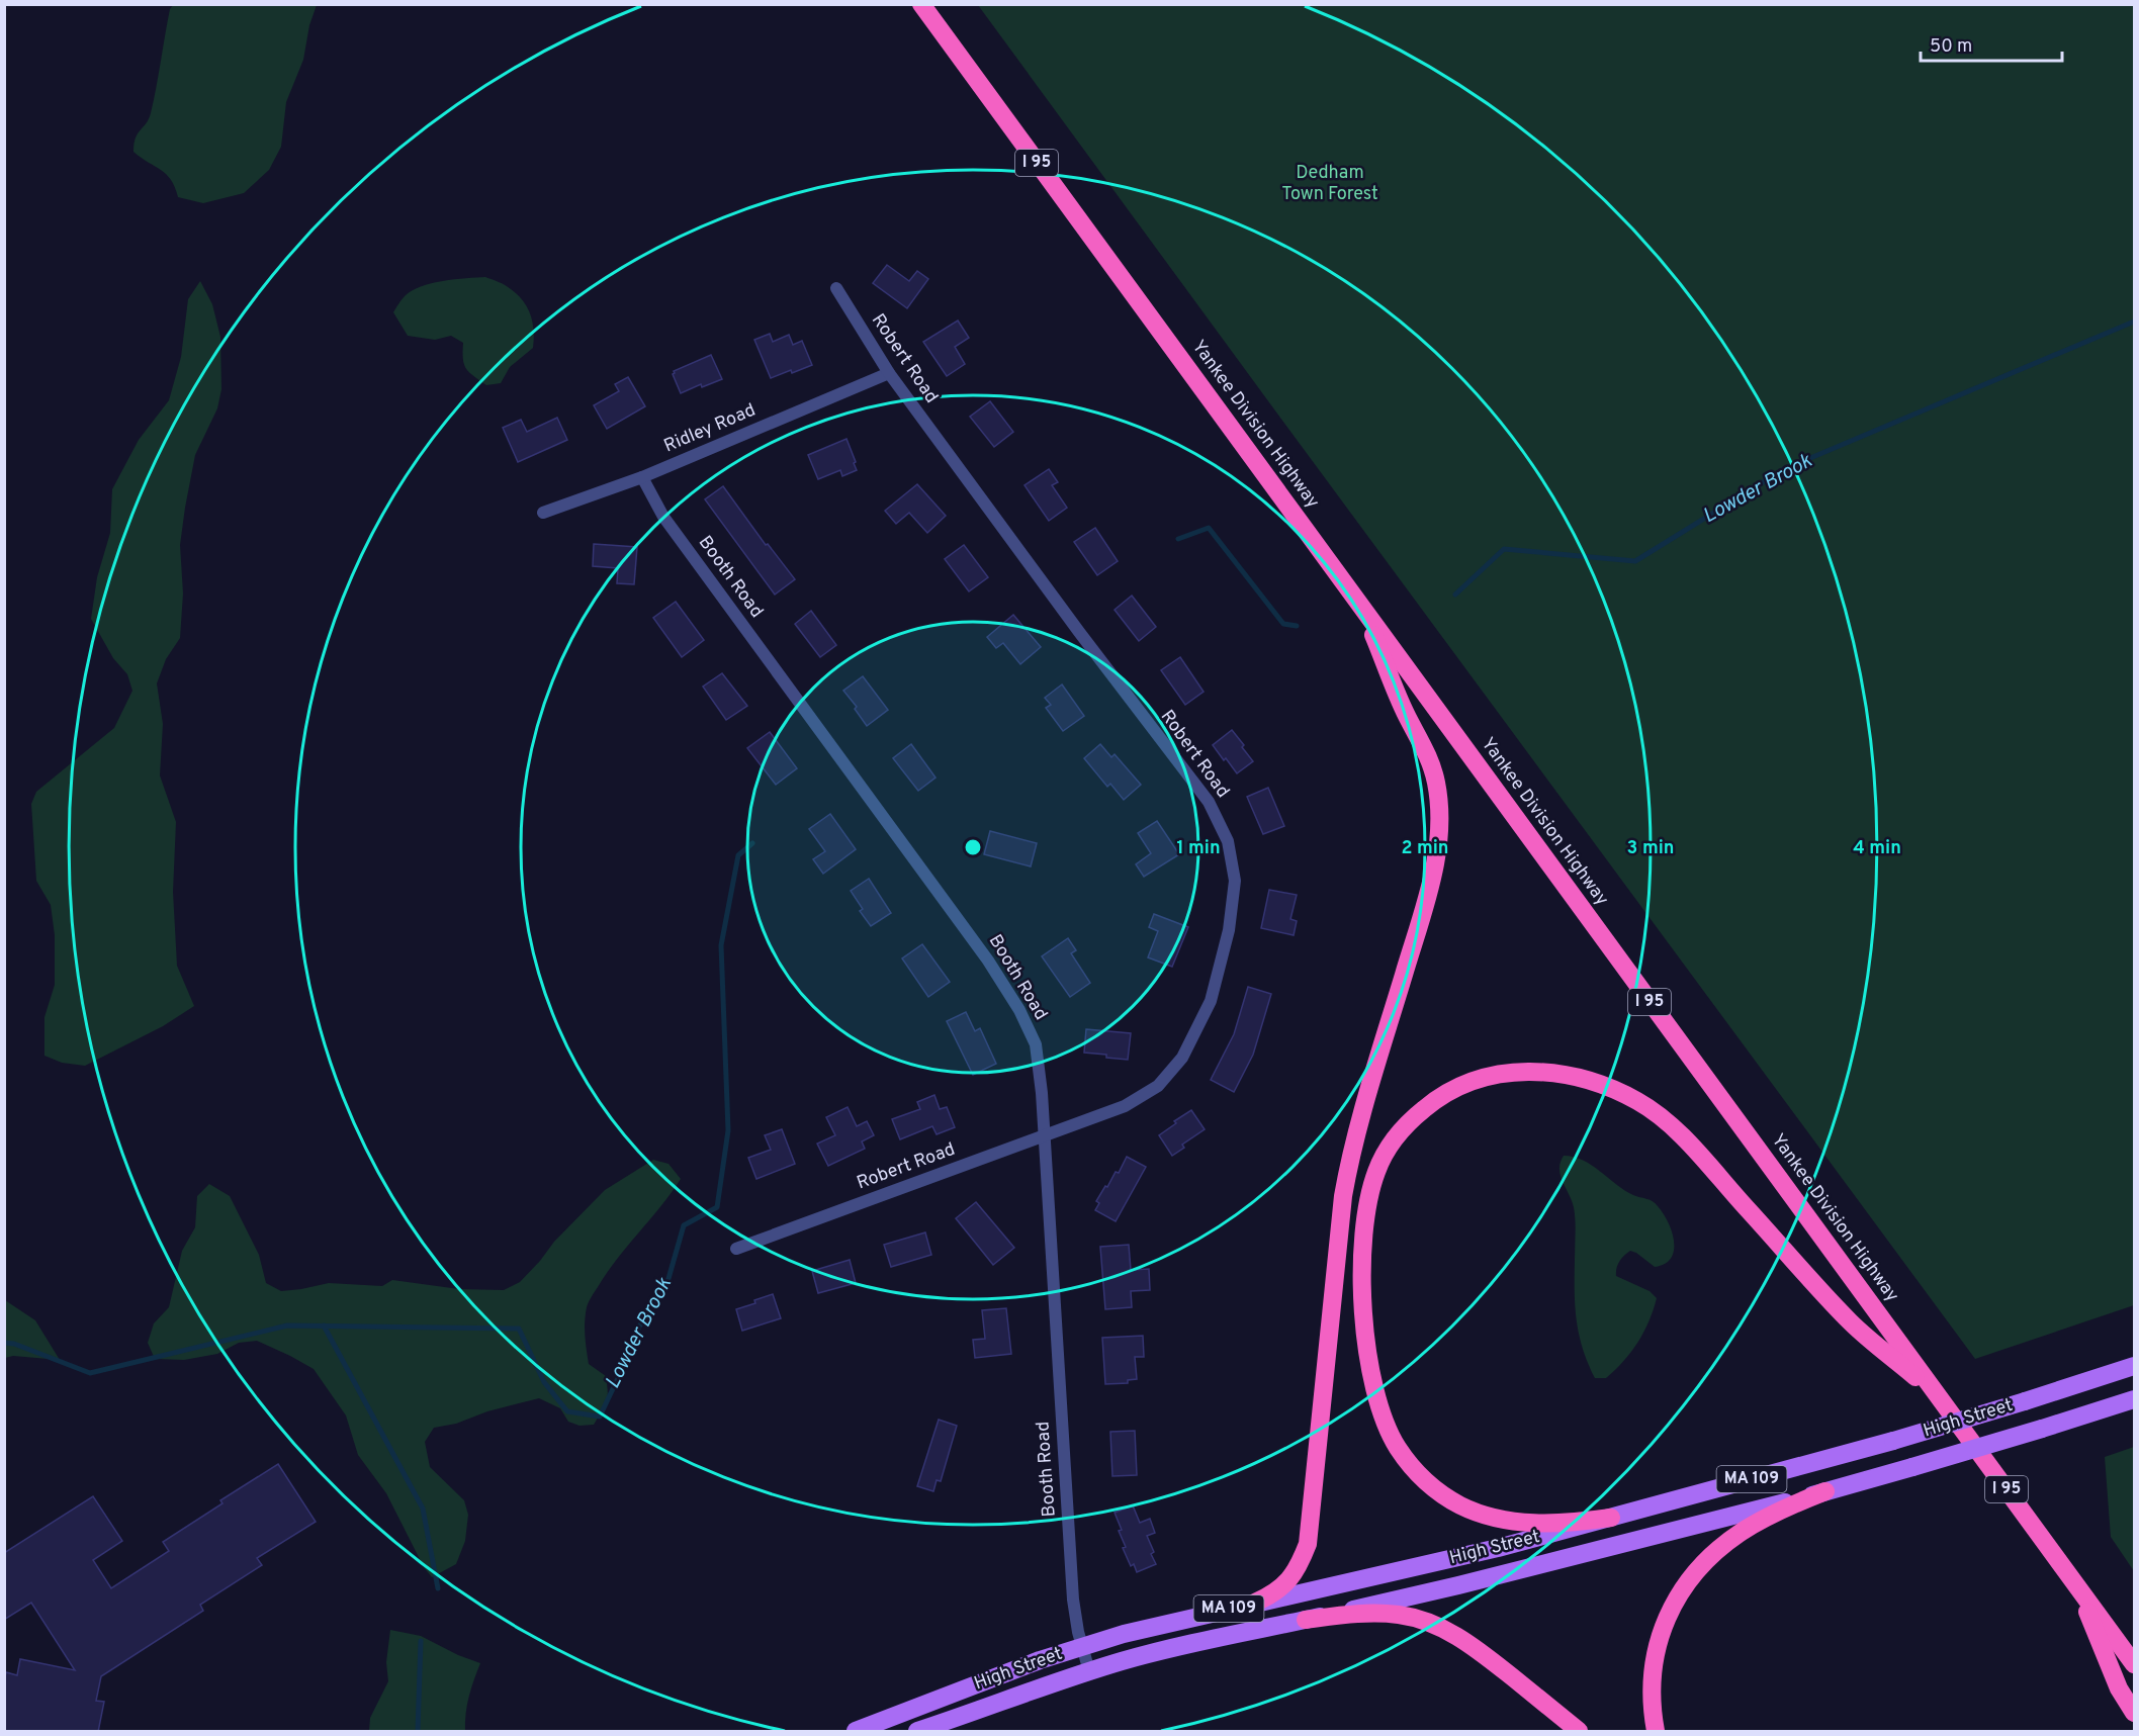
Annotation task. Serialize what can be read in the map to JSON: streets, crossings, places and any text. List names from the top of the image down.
{
  "streets": {
    "highway": ["I 95", "Yankee Division Highway"],
    "main road": ["High Street", "MA 109"],
    "street": ["Robert Road", "Ridley Road", "Booth Road"]
  },
  "crossings": [
    ["Robert Road", "Ridley Road"],
    ["Robert Road", "Booth Road"],
    ["Ridley Road", "Booth Road"],
    ["Booth Road", "High Street"]
  ],
  "water": ["Lowder Brook"],
  "parks": ["Dedham Town Forest"],
  "scale_bar": "50 m",
  "rings": [
    "1 min",
    "2 min",
    "3 min",
    "4 min"
  ]
}
